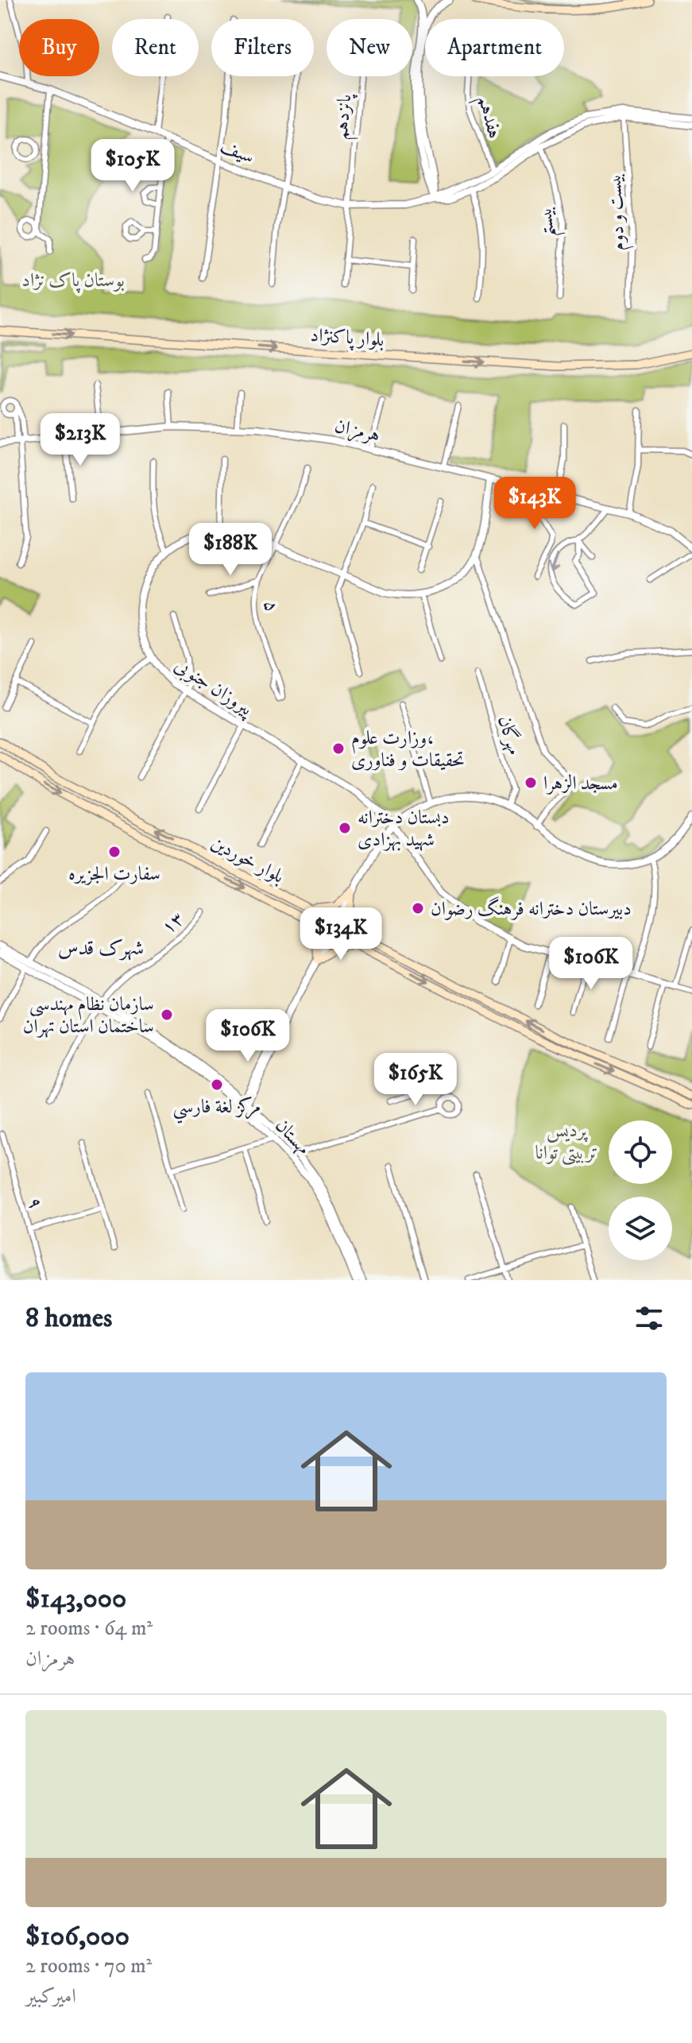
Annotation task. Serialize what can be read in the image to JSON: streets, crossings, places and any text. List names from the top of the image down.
{
  "streets": {
    "main road": ["بلوار پاکنژاد", "بلوار خوردین"],
    "street": [
      "پانزدهم",
      "هفدهم",
      "سیف",
      "بیست و دوم",
      "بیستم",
      "هرمزان",
      "۵",
      "پیروزان جنوبی",
      "مهرگان",
      "۱۳",
      "مهستان",
      "۹"
    ]
  },
  "crossings": [
    ["پانزدهم", "سیف"],
    ["هفدهم", "سیف"],
    ["سیف", "بیست و دوم"],
    ["سیف", "بیستم"],
    ["هرمزان", "پیروزان جنوبی"],
    ["۵", "پیروزان جنوبی"],
    ["۱۳", "مهستان"]
  ],
  "one_way": ["بلوار پاکنژاد"],
  "districts": ["شهرک قدس"],
  "parks": ["بوستان پاک نژاد", "پردیس تربیتی توانا"],
  "places": [
    "وزارت علوم، تحقیقات و فناوری",
    "مسجد الزهرا",
    "دبستان دخترانه شهید بهزادی",
    "سفارت الجزیره",
    "دبیرستان دخترانه فرهنگ رضوان",
    "سازمان نظام مهندسی ساختمان استان تهران",
    "مركز لغة فارسي"
  ],
  "page": {
    "chip": [
      "Buy",
      "Rent",
      "Filters",
      "New",
      "Apartment"
    ],
    "price": [
      "$105K",
      "$213K",
      "$143K",
      "$188K",
      "$134K",
      "$106K",
      "$106K",
      "$165K"
    ],
    "heading": "8 homes",
    "list": [
      {
        "name": "$143,000",
        "note": "2 rooms · 64 m² · هرمزان"
      },
      {
        "name": "$106,000",
        "note": "2 rooms · 70 m² · امیرکبیر"
      }
    ]
  }
}
